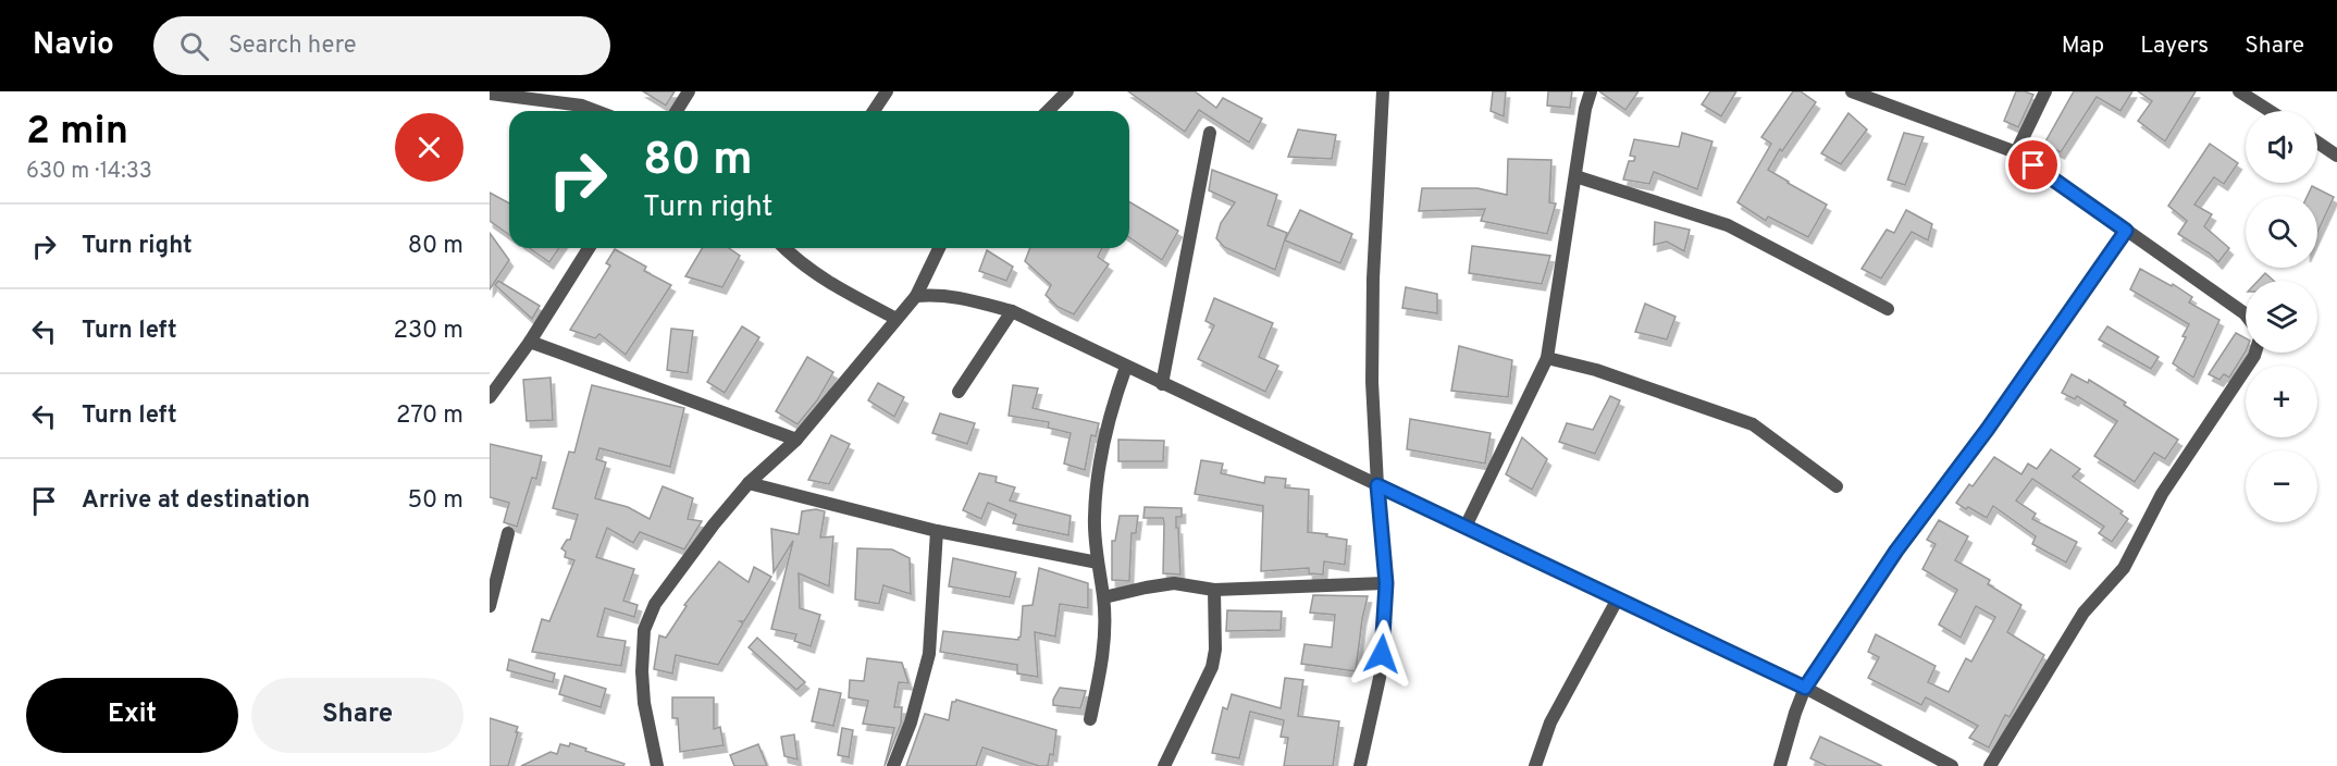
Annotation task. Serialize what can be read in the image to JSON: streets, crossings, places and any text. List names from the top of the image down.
{
  "page": {
    "header": "Navio",
    "search": "Search here",
    "nav": ["Map", "Layers", "Share"],
    "heading": ["2 min", "630 m · 14:33"],
    "map_buttons": ["+", "−"],
    "turn": ["80 m", "Turn right"],
    "list": [
      {
        "name": "Turn right",
        "value": "80 m"
      },
      {
        "name": "Turn left",
        "value": "230 m"
      },
      {
        "name": "Turn left",
        "value": "270 m"
      },
      {
        "name": "Arrive at destination",
        "value": "50 m"
      }
    ],
    "buttons": ["Exit", "Share"]
  }
}
